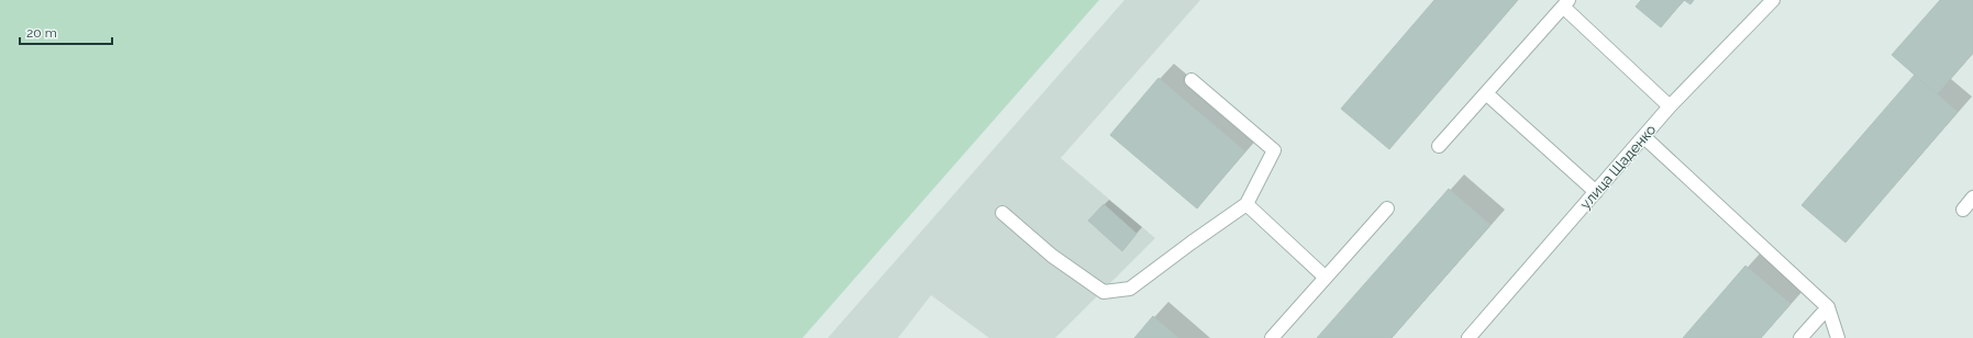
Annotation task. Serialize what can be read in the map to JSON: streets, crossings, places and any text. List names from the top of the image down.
{
  "streets": {
    "street": ["улица Щаденко"]
  },
  "scale_bar": "20 m"
}
